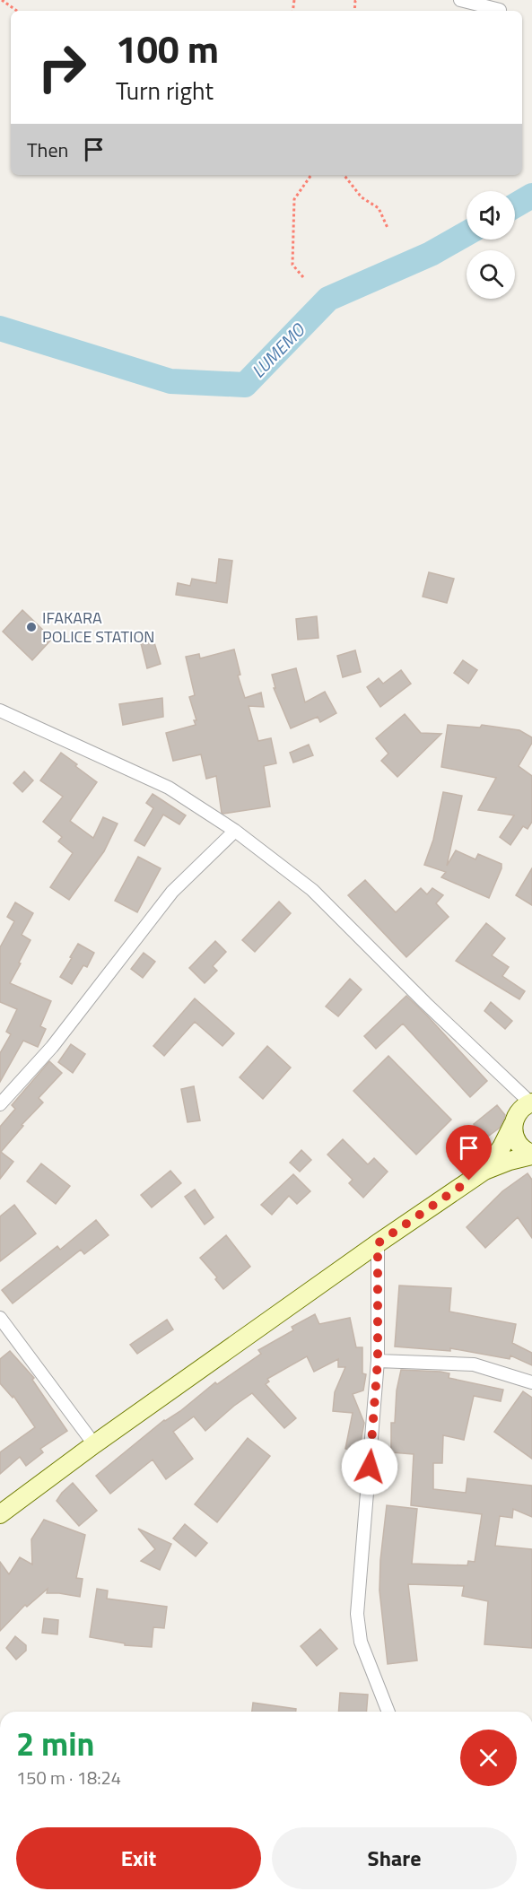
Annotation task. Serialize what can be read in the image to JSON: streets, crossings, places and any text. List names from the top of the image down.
{
  "water": ["LUMEMO"],
  "places": ["IFAKARA POLICE STATION"],
  "page": {
    "turn": ["100 m", "Turn right"],
    "then": "Then",
    "heading": ["2 min", "150 m · 18:24"],
    "buttons": ["Exit", "Share"]
  }
}
